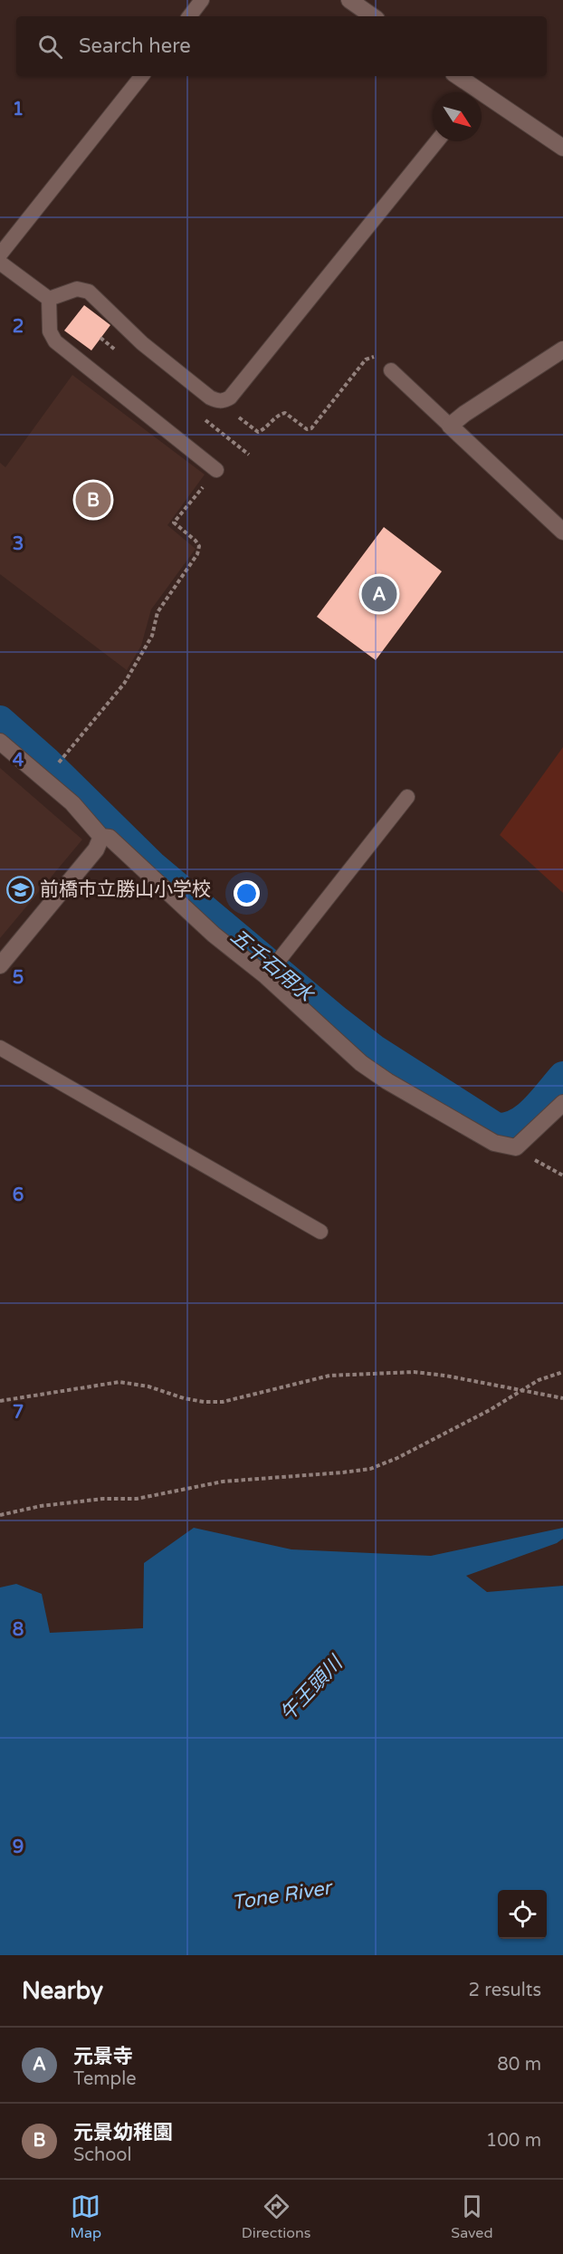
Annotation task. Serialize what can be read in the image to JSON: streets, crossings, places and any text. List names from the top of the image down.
{
  "water": ["五千石用水", "午王頭川", "Tone River"],
  "places": {
    "school or university": ["前橋市立勝山小学校"]
  },
  "north": "bottom right",
  "page": {
    "search": "Search here",
    "pins": ["B", "A"],
    "heading": ["Nearby", "2 results"],
    "list": [
      {
        "mark": "A",
        "name": "元景寺",
        "note": "Temple",
        "value": "80 m"
      },
      {
        "mark": "B",
        "name": "元景幼稚園",
        "note": "School",
        "value": "100 m"
      }
    ],
    "nav": ["Map", "Directions", "Saved"]
  },
  "grid": {
    "rows": [
      "1",
      "2",
      "3",
      "4",
      "5",
      "6",
      "7",
      "8",
      "9"
    ]
  }
}
